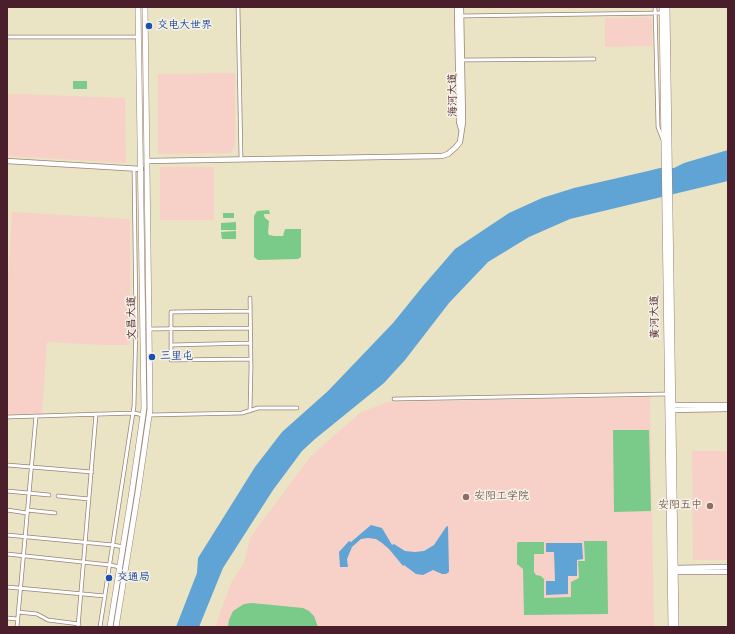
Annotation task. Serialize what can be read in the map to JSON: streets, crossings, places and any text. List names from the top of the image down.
{
  "streets": {
    "main road": ["黄河大道", "文昌大道"],
    "street": ["海河大道"]
  },
  "places": [
    "交电大世界",
    "三里屯",
    "安阳工学院",
    "安阳五中",
    "交通局"
  ]
}
